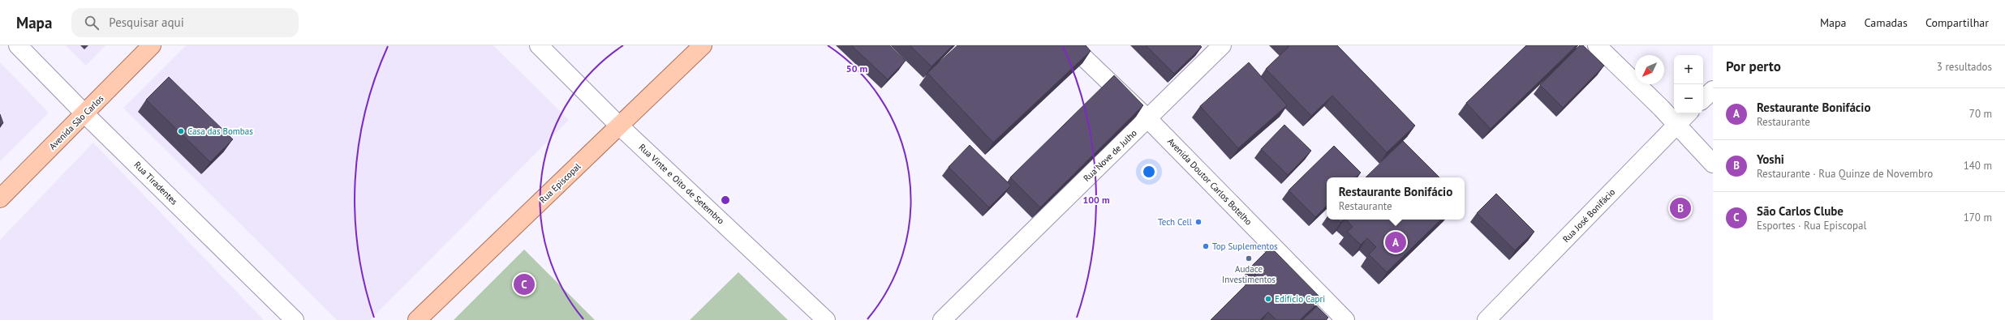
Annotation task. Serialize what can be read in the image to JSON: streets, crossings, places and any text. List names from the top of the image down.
{
  "streets": {
    "main road": [
      "Avenida São Carlos",
      "Rua Nove de Julho",
      "Avenida Doutor Carlos Botelho",
      "Rua Tiradentes",
      "Rua Episcopal",
      "Rua Vinte e Oito de Setembro",
      "Rua José Bonifácio"
    ]
  },
  "crossings": [
    ["Avenida São Carlos", "Rua Tiradentes"],
    ["Rua Nove de Julho", "Avenida Doutor Carlos Botelho"],
    ["Rua Episcopal", "Rua Vinte e Oito de Setembro"]
  ],
  "places": [
    "Casa das Bombas",
    "Tech Cell",
    "Top Suplementos",
    "Audace Investimentos",
    "Edifício Capri"
  ],
  "north": "bottom left",
  "page": {
    "header": "Mapa",
    "search": "Pesquisar aqui",
    "nav": ["Mapa", "Camadas", "Compartilhar"],
    "heading": ["Por perto", "3 resultados"],
    "map_buttons": ["+", "−"],
    "list": [
      {
        "mark": "A",
        "name": "Restaurante Bonifácio",
        "note": "Restaurante",
        "value": "70 m"
      },
      {
        "mark": "B",
        "name": "Yoshi",
        "note": "Restaurante · Rua Quinze de Novembro",
        "value": "140 m"
      },
      {
        "mark": "C",
        "name": "São Carlos Clube",
        "note": "Esportes · Rua Episcopal",
        "value": "170 m"
      }
    ],
    "popup": ["Restaurante Bonifácio", "Restaurante"],
    "pins": ["B", "A", "C"]
  },
  "rings": ["50 m", "100 m"]
}
